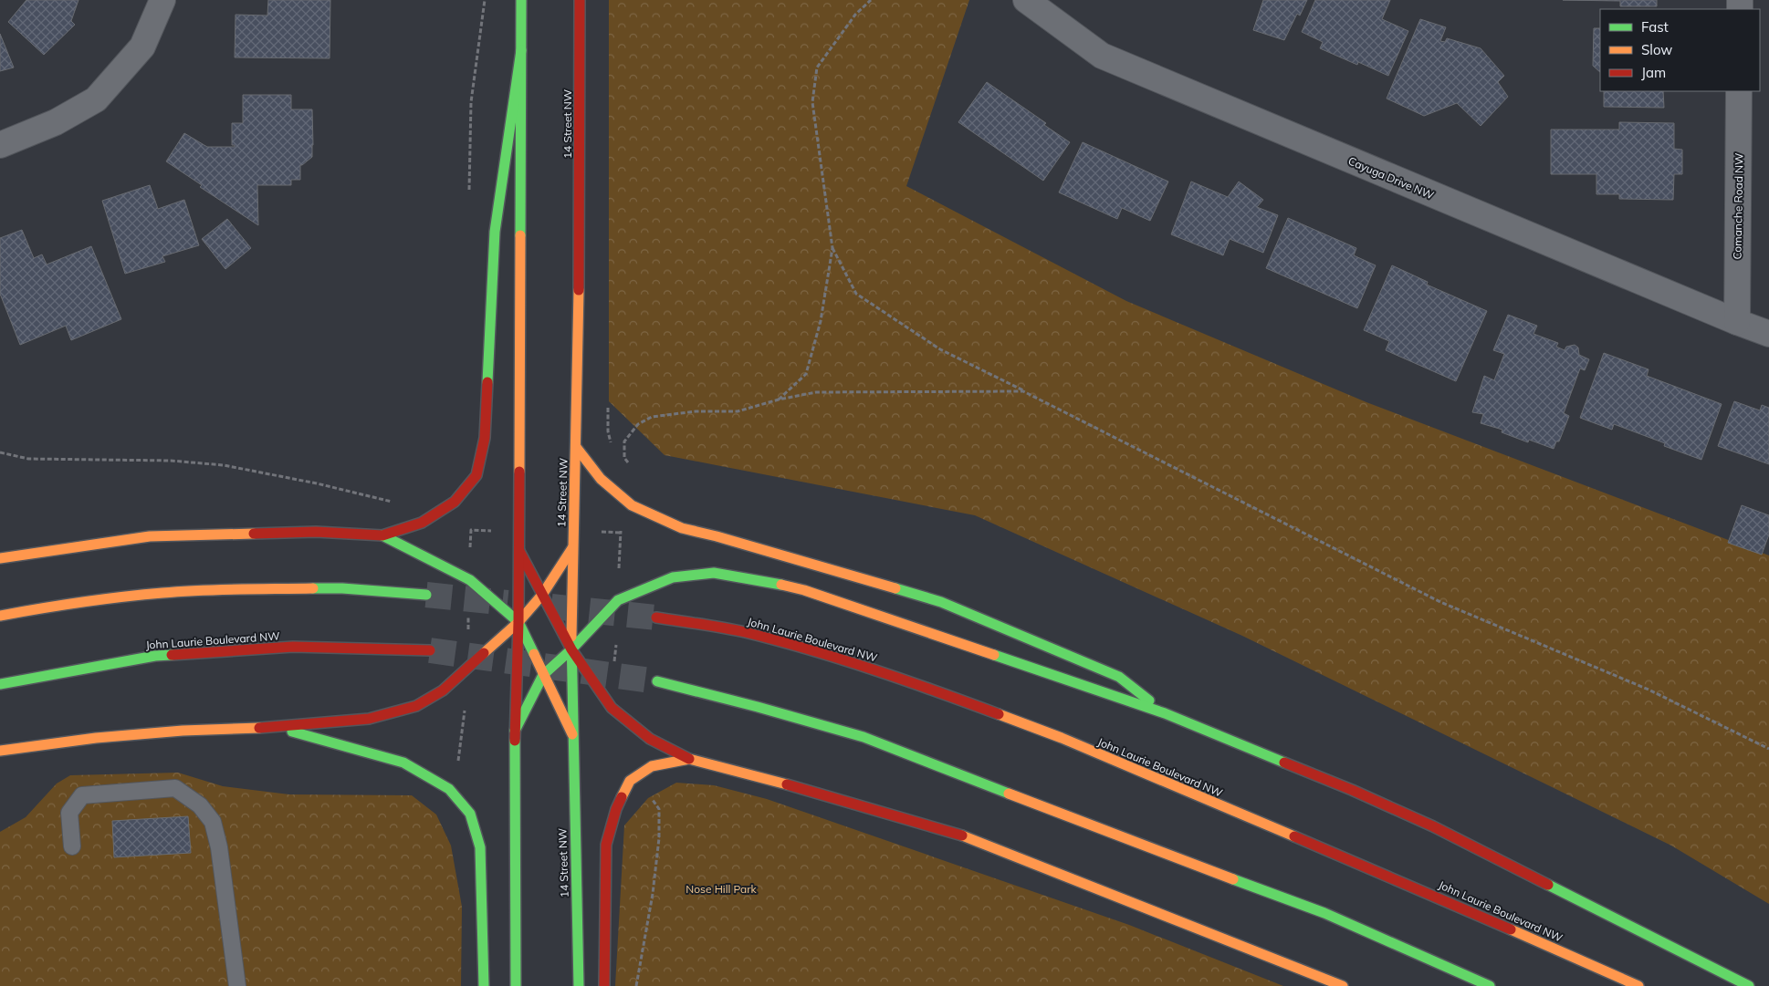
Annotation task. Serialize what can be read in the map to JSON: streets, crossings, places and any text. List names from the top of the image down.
{
  "streets": {
    "main road": ["14 Street NW", "John Laurie Boulevard NW"],
    "street": ["Cayuga Drive NW", "Comanche Road NW"]
  },
  "crossings": [
    ["Cayuga Drive NW", "Comanche Road NW"]
  ],
  "parks": ["Nose Hill Park"],
  "legend": ["Fast", "Slow", "Jam"]
}
